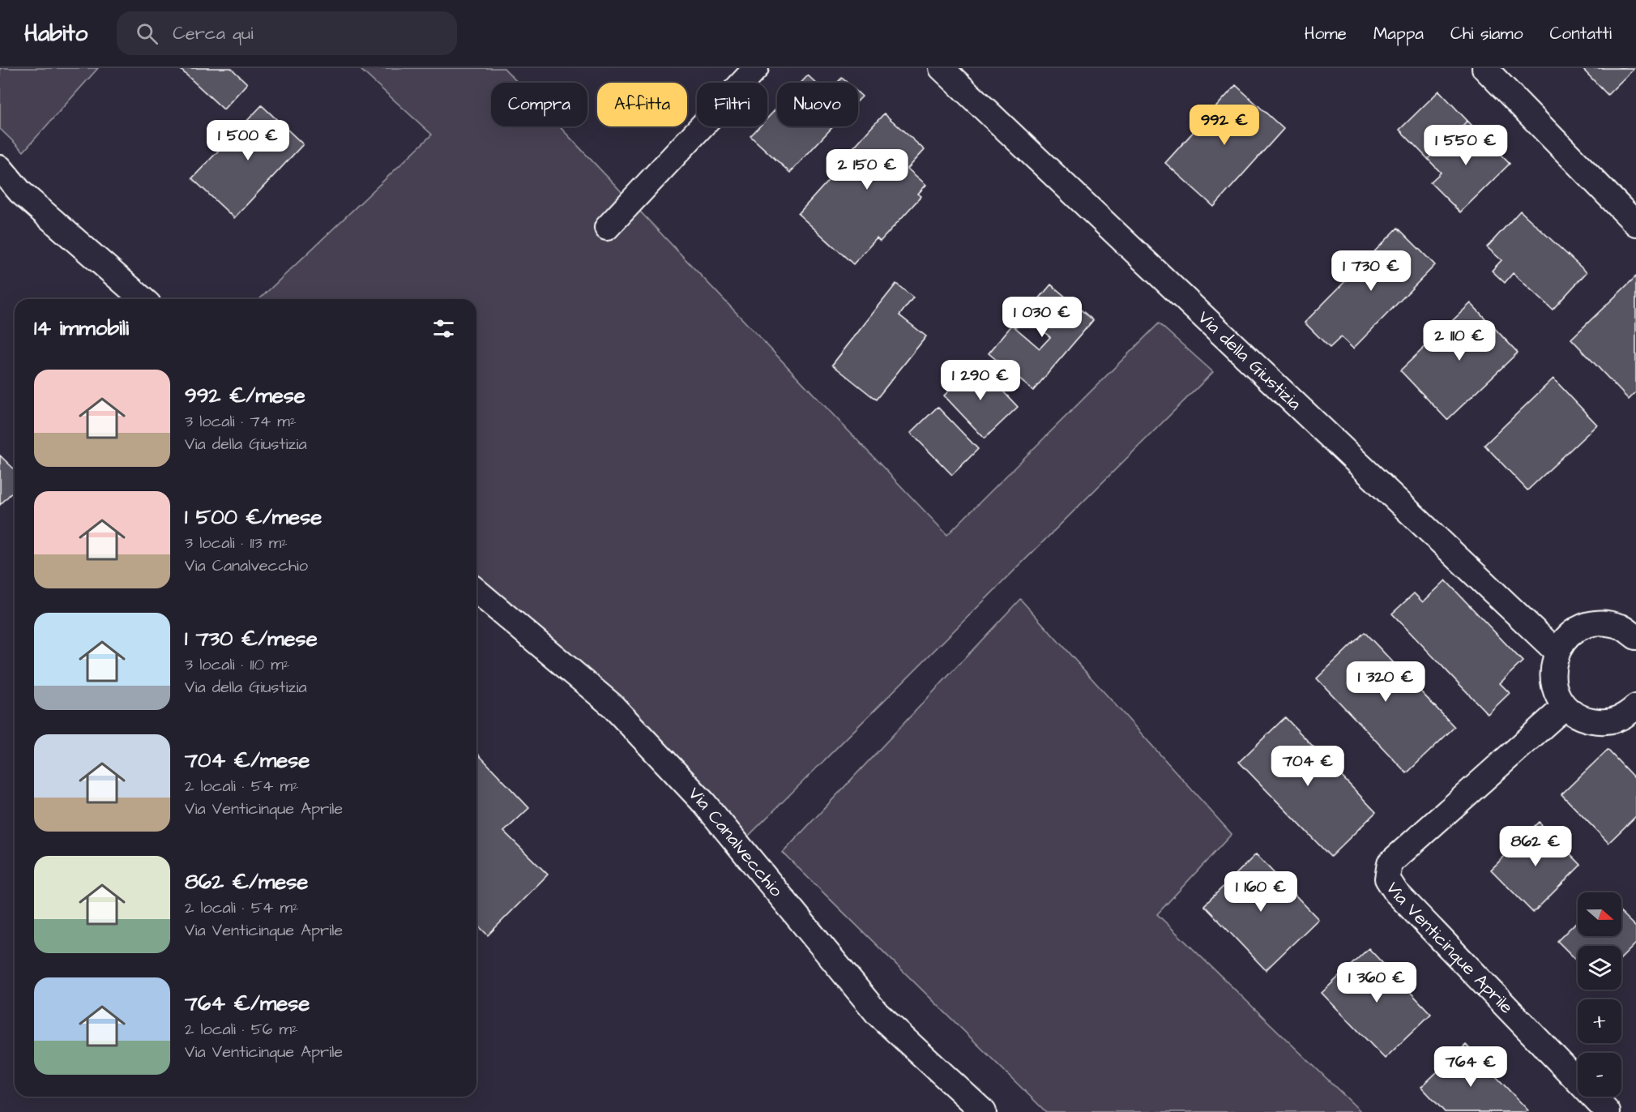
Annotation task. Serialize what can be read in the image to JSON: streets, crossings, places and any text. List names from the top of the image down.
{
  "streets": {
    "street": ["Via della Giustizia", "Via Canalvecchio", "Via Venticinque Aprile"]
  },
  "north": "right",
  "page": {
    "header": "Habito",
    "search": "Cerca qui",
    "nav": [
      "Home",
      "Mappa",
      "Chi siamo",
      "Contatti"
    ],
    "chip": [
      "Compra",
      "Affitta",
      "Filtri",
      "Nuovo"
    ],
    "price": [
      "992 €",
      "1 500 €",
      "1 550 €",
      "2 150 €",
      "1 730 €",
      "1 030 €",
      "2 110 €",
      "1 290 €",
      "1 320 €",
      "704 €",
      "862 €",
      "1 160 €",
      "1 360 €",
      "764 €"
    ],
    "heading": "14 immobili",
    "list": [
      {
        "name": "992 €/mese",
        "note": "3 locali · 74 m² · Via della Giustizia"
      },
      {
        "name": "1 500 €/mese",
        "note": "3 locali · 113 m² · Via Canalvecchio"
      },
      {
        "name": "1 730 €/mese",
        "note": "3 locali · 110 m² · Via della Giustizia"
      },
      {
        "name": "704 €/mese",
        "note": "2 locali · 54 m² · Via Venticinque Aprile"
      },
      {
        "name": "862 €/mese",
        "note": "2 locali · 54 m² · Via Venticinque Aprile"
      },
      {
        "name": "764 €/mese",
        "note": "2 locali · 56 m² · Via Venticinque Aprile"
      }
    ],
    "map_buttons": ["+", "−"]
  }
}
